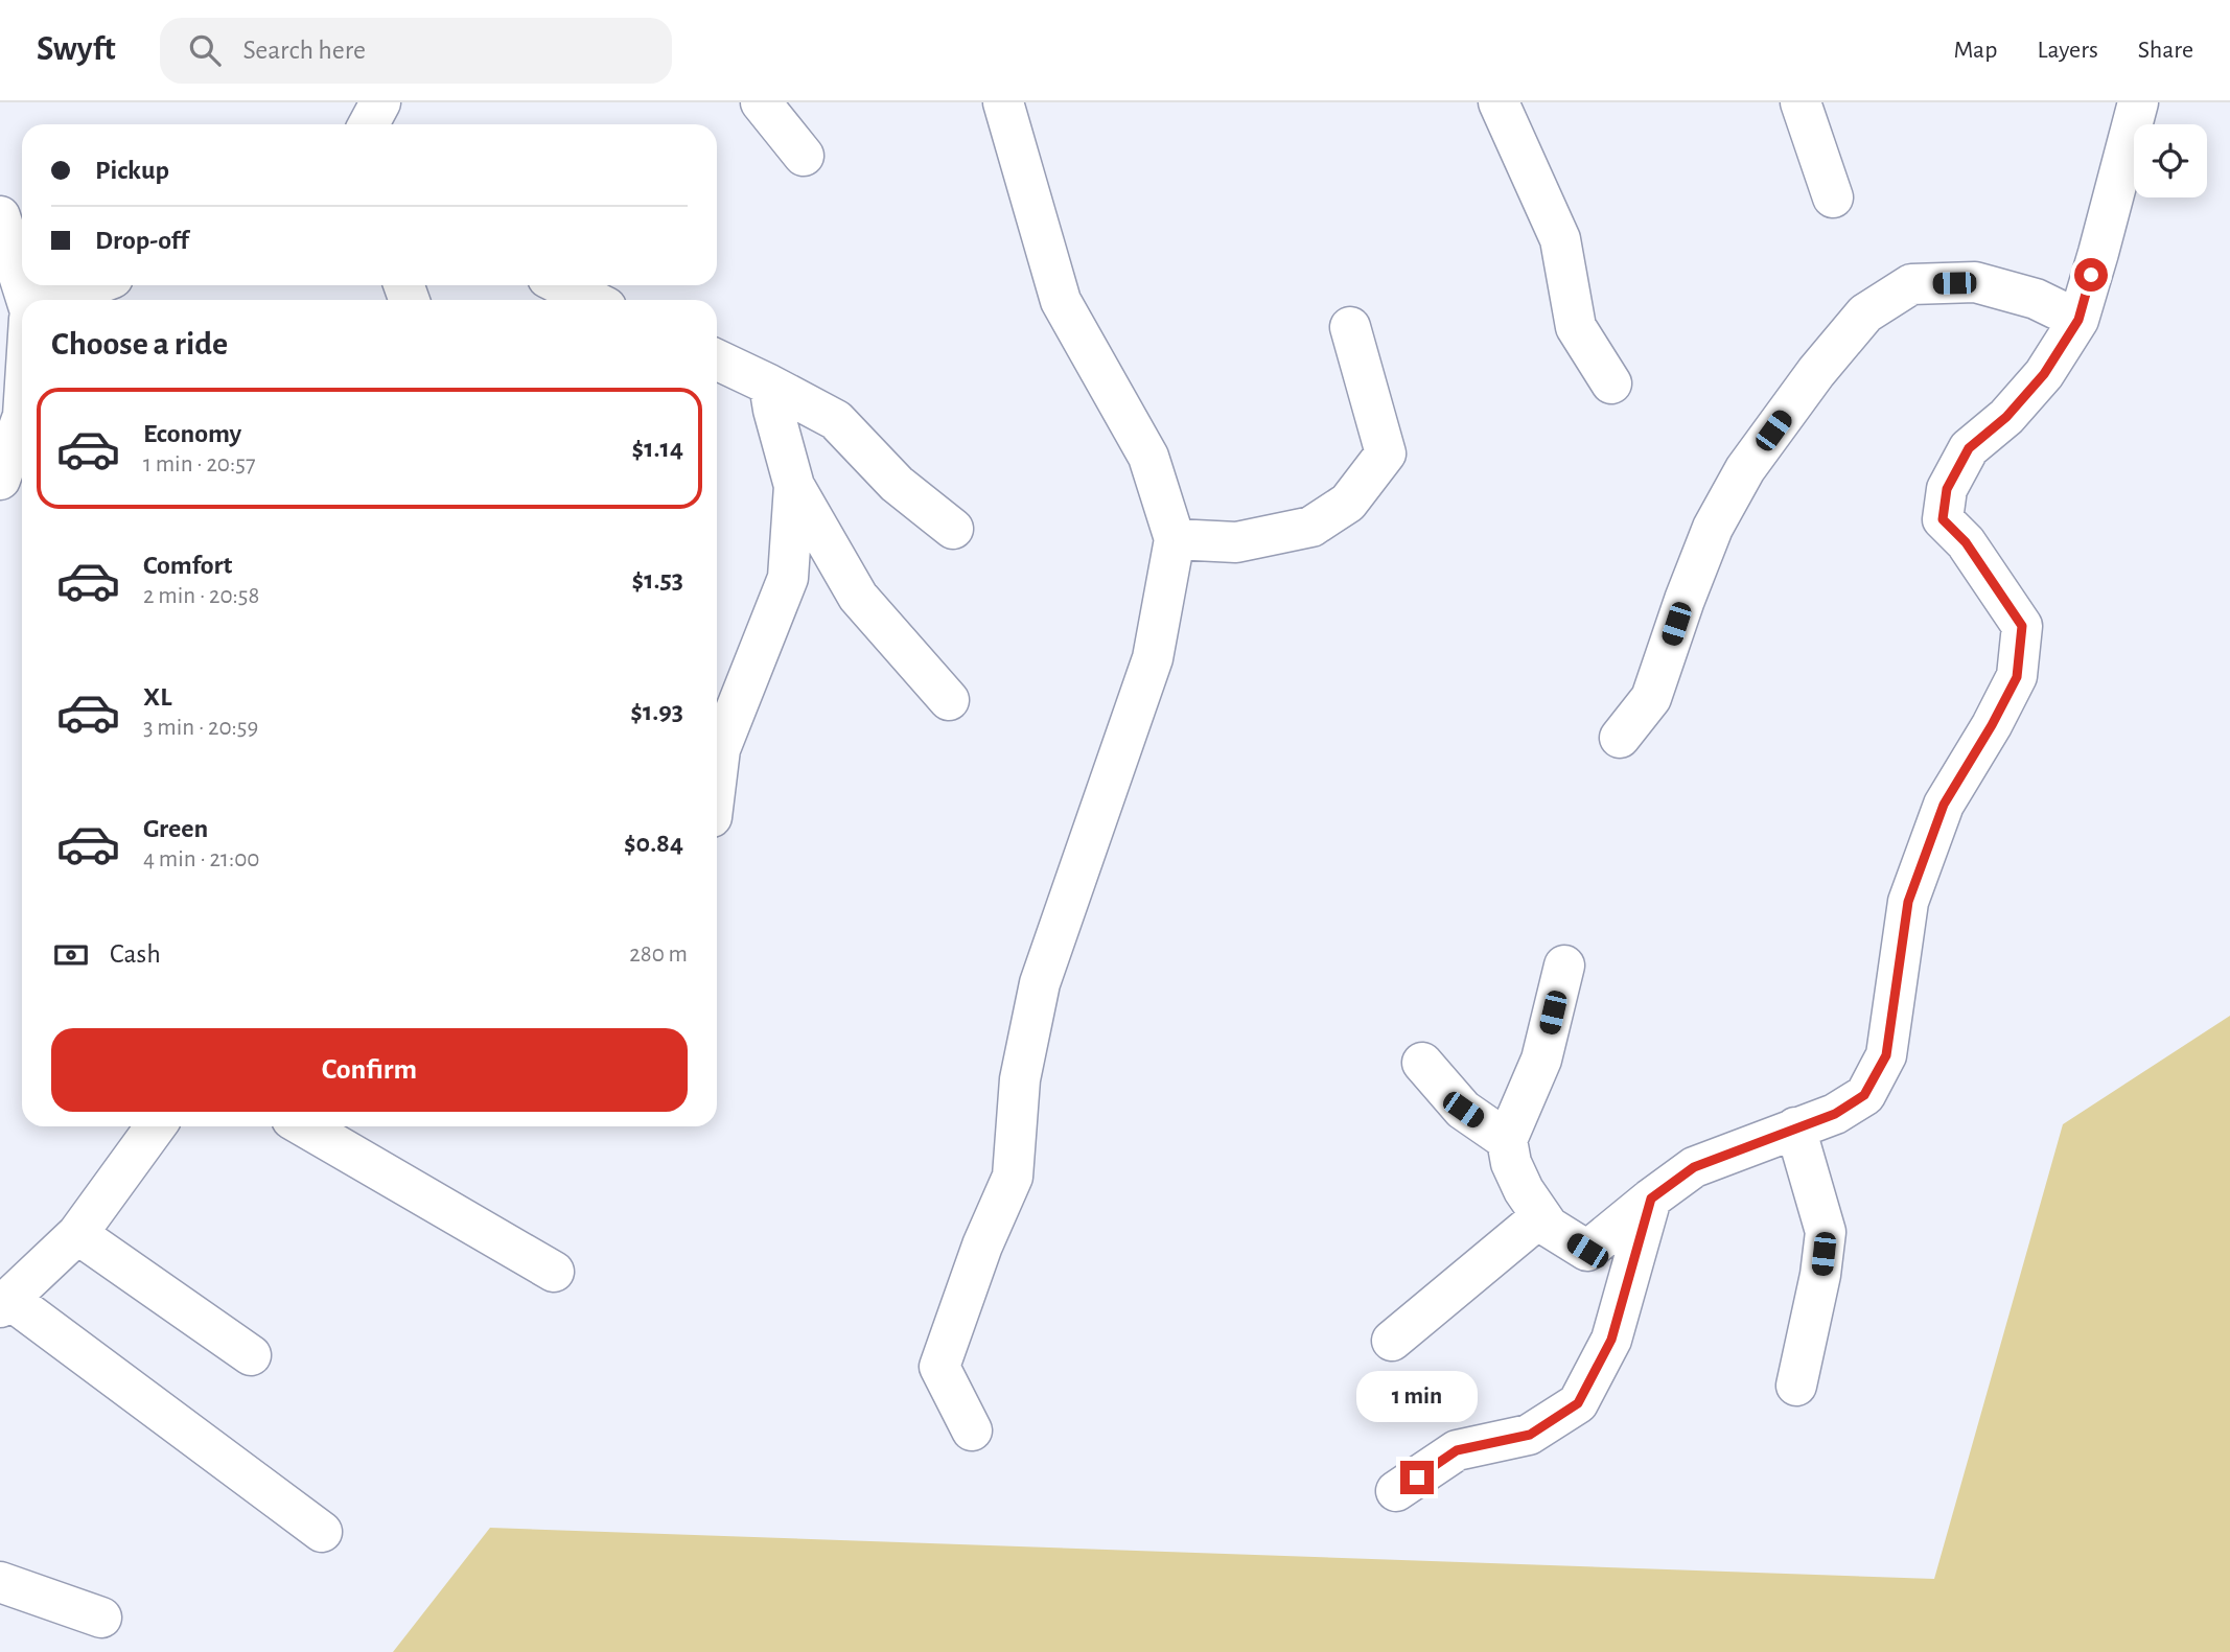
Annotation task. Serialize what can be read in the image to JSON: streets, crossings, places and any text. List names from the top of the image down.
{
  "page": {
    "header": "Swyft",
    "search": "Search here",
    "nav": ["Map", "Layers", "Share"],
    "banner": ["Pickup", "Drop-off"],
    "heading": "Choose a ride",
    "list": [
      {
        "name": "Economy",
        "note": "1 min · 20:57",
        "value": "$1.14"
      },
      {
        "name": "Comfort",
        "note": "2 min · 20:58",
        "value": "$1.53"
      },
      {
        "name": "XL",
        "note": "3 min · 20:59",
        "value": "$1.93"
      },
      {
        "name": "Green",
        "note": "4 min · 21:00",
        "value": "$0.84"
      }
    ],
    "pay": ["Cash", "280 m"],
    "buttons": "Confirm",
    "bubble": "1 min"
  }
}
